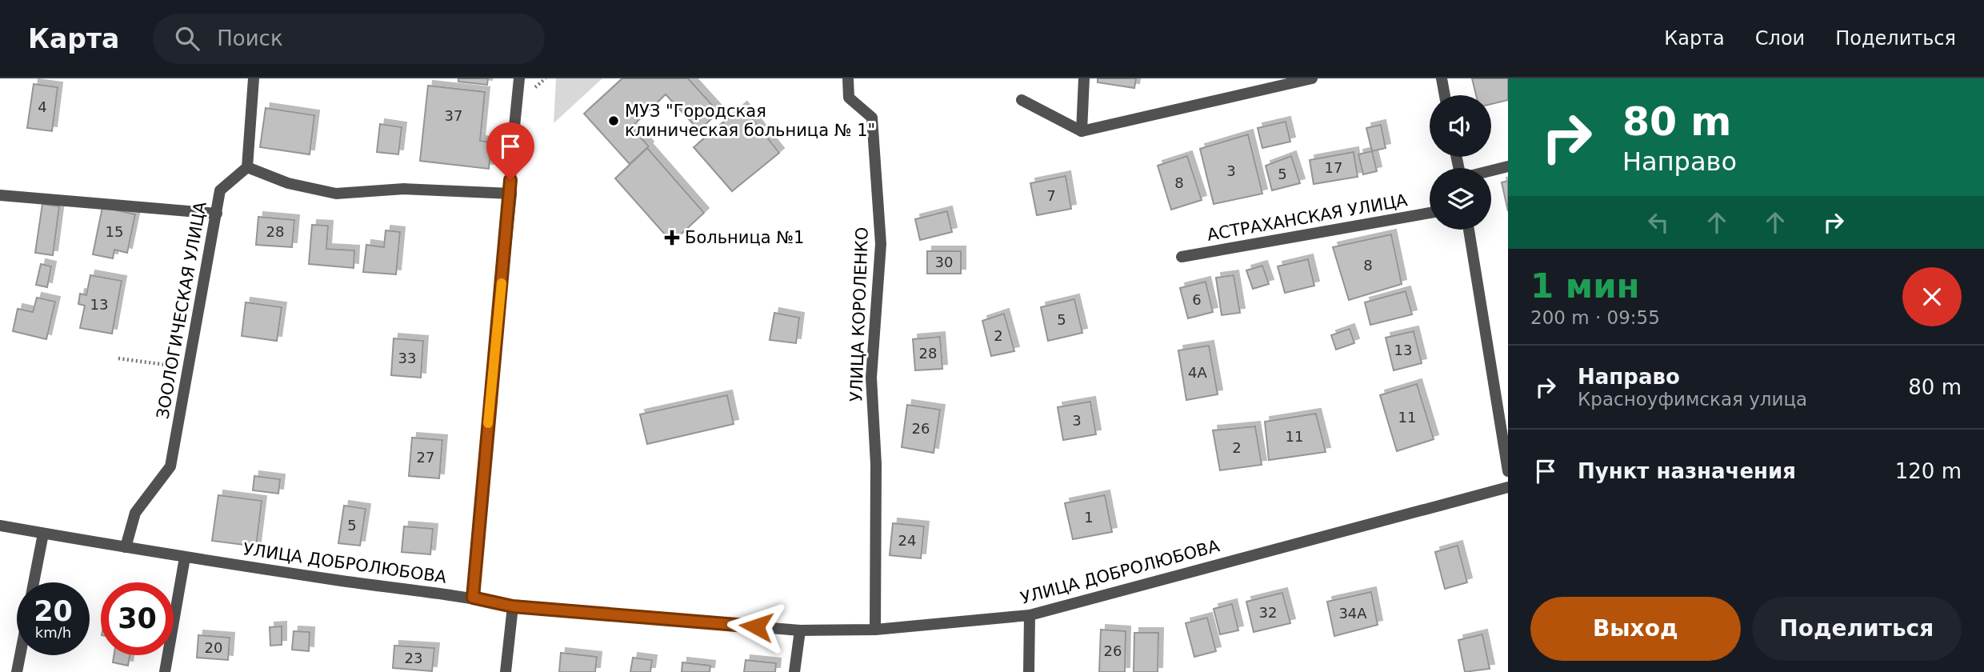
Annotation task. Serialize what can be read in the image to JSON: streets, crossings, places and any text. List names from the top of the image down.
{
  "streets": {
    "street": [
      "АСТРАХАНСКАЯ УЛИЦА",
      "ЗООЛОГИЧЕСКАЯ УЛИЦА",
      "УЛИЦА КОРОЛЕНКО",
      "УЛИЦА ДОБРОЛЮБОВА"
    ]
  },
  "crossings": [
    ["ЗООЛОГИЧЕСКАЯ УЛИЦА", "УЛИЦА ДОБРОЛЮБОВА"],
    ["УЛИЦА КОРОЛЕНКО", "УЛИЦА ДОБРОЛЮБОВА"]
  ],
  "places": {
    "other": ["МУЗ \"Городская клиническая больница № 1\""],
    "health": ["Больница №1"]
  },
  "house_numbers": [
    "4",
    "37",
    "17",
    "3",
    "5",
    "8",
    "7",
    "15",
    "28",
    "30",
    "8",
    "6",
    "13",
    "5",
    "2",
    "13",
    "28",
    "33",
    "4А",
    "11",
    "3",
    "26",
    "11",
    "2",
    "27",
    "1",
    "5",
    "24",
    "32",
    "34А",
    "20",
    "26",
    "23"
  ],
  "page": {
    "header": "Карта",
    "search": "Поиск",
    "nav": ["Карта", "Слои", "Поделиться"],
    "turn": ["80 m", "Направо"],
    "heading": ["1 мин", "200 m · 09:55"],
    "list": [
      {
        "name": "Направо",
        "note": "Красноуфимская улица",
        "value": "80 m"
      },
      {
        "name": "Пункт назначения",
        "value": "120 m"
      }
    ],
    "speed": "20 km/h",
    "limit": "30",
    "buttons": ["Выход", "Поделиться"]
  }
}
